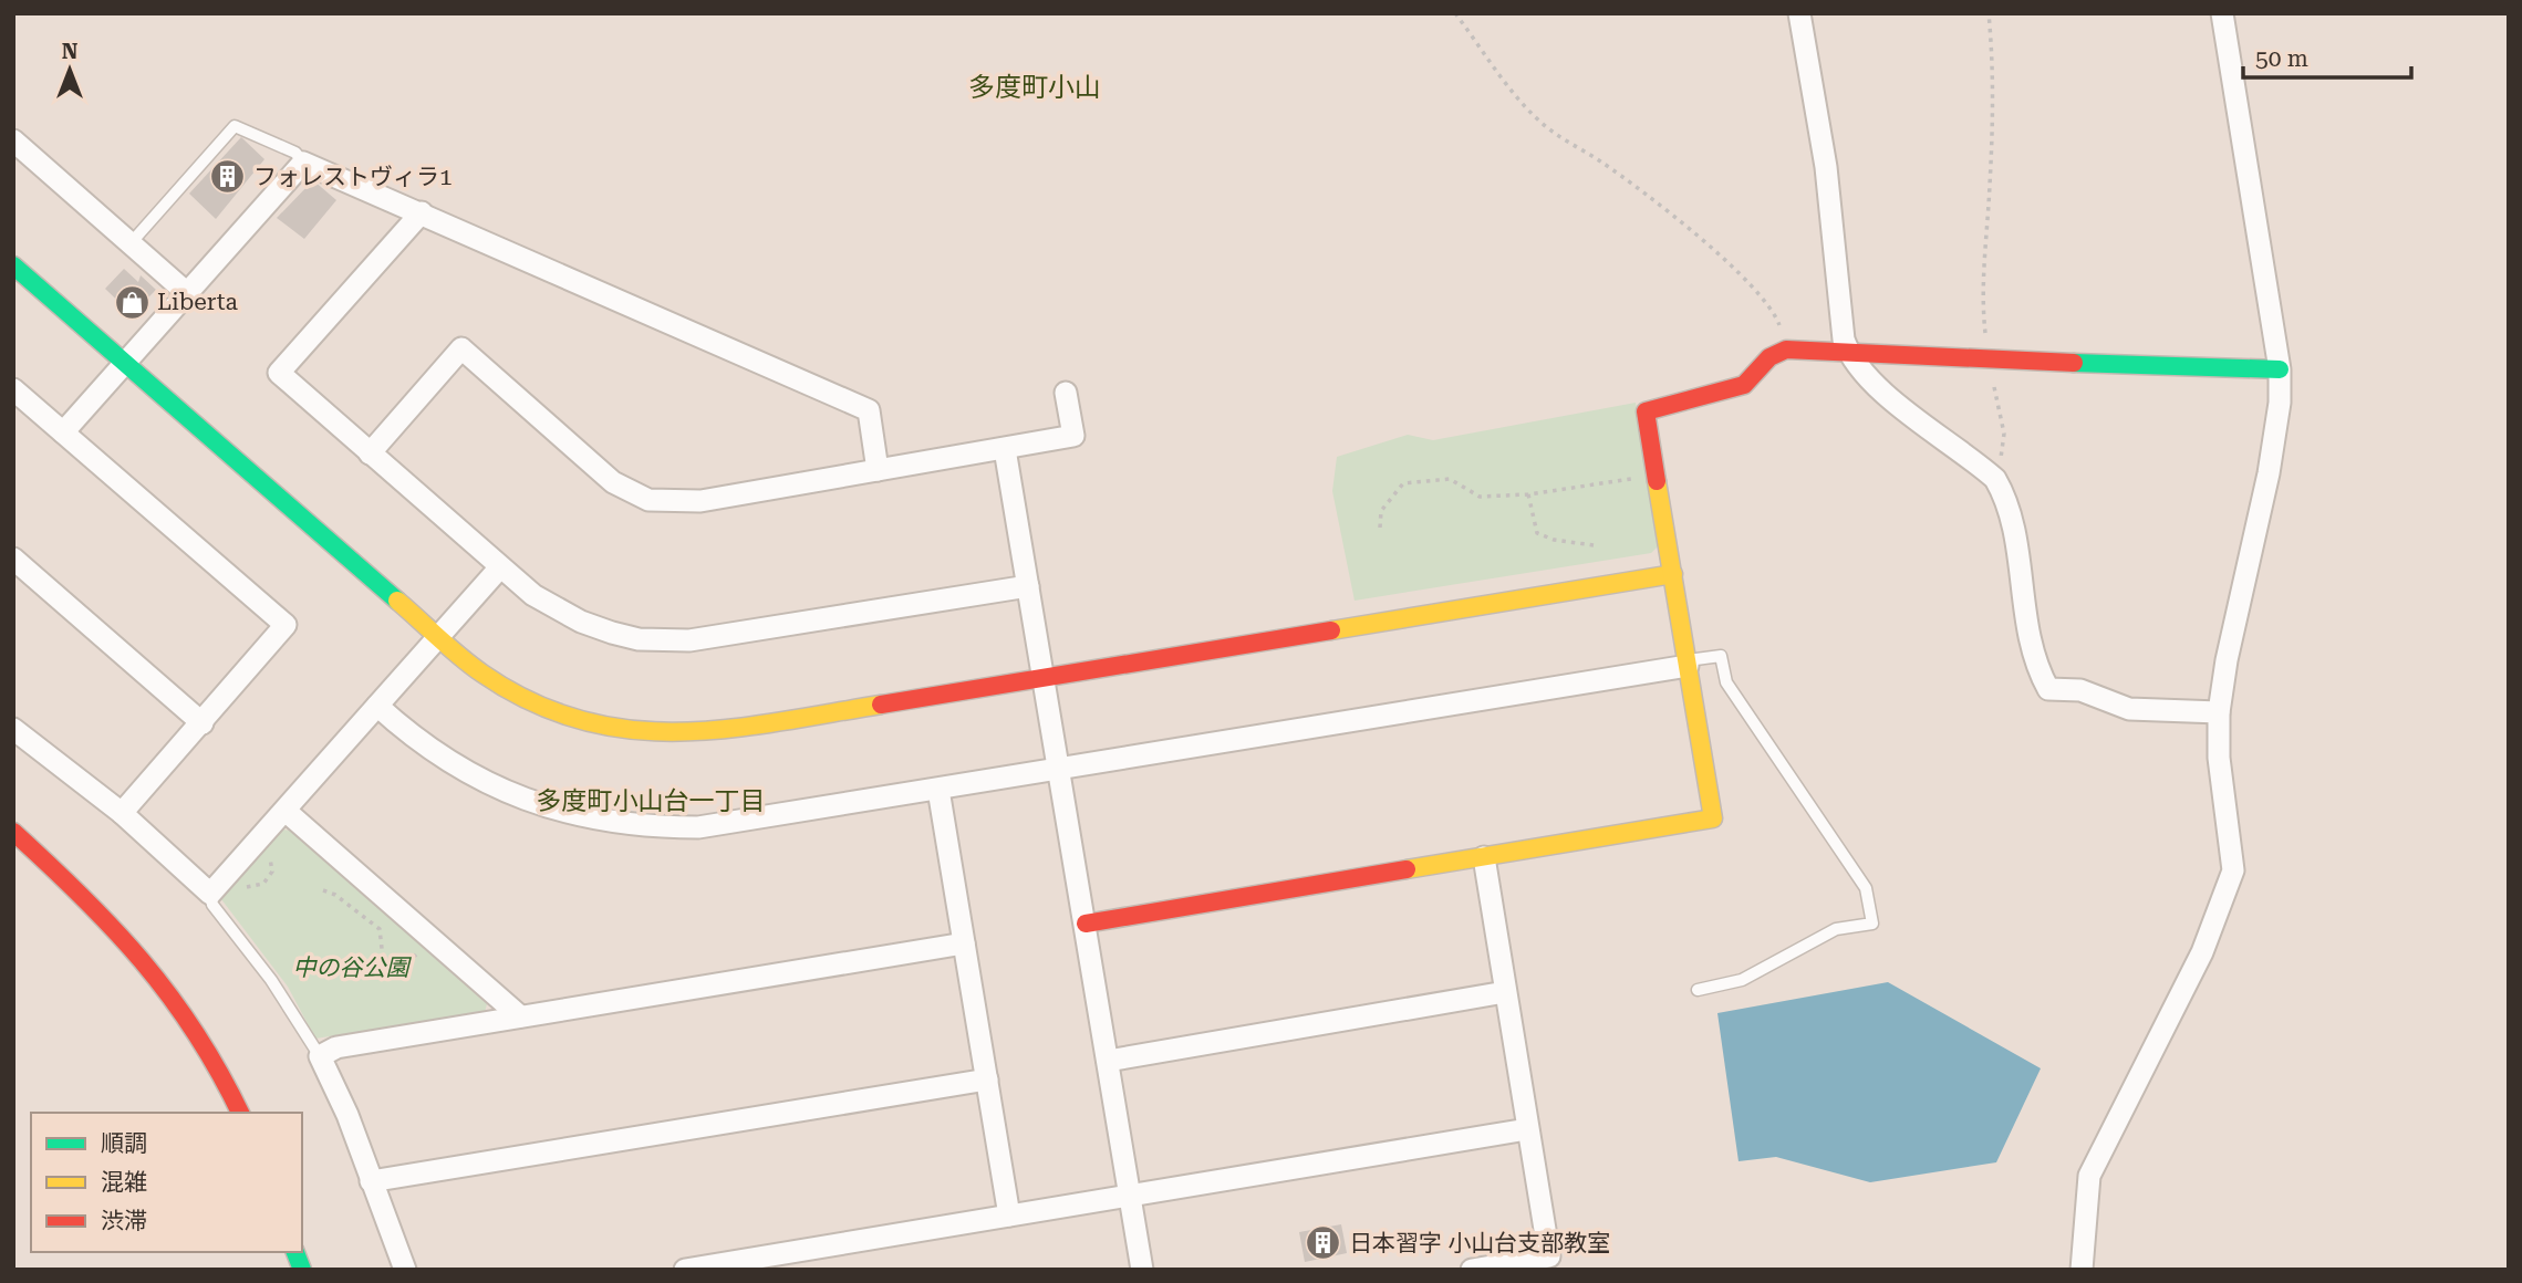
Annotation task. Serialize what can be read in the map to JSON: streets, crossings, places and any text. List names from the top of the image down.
{
  "districts": ["多度町小山", "多度町小山台一丁目"],
  "parks": ["中の谷公園"],
  "places": {
    "building": ["フォレストヴィラ1", "日本習字 小山台支部教室"],
    "shop": ["Liberta"]
  },
  "legend": ["順調", "混雑", "渋滞"],
  "scale_bar": "50 m",
  "north": "top"
}
